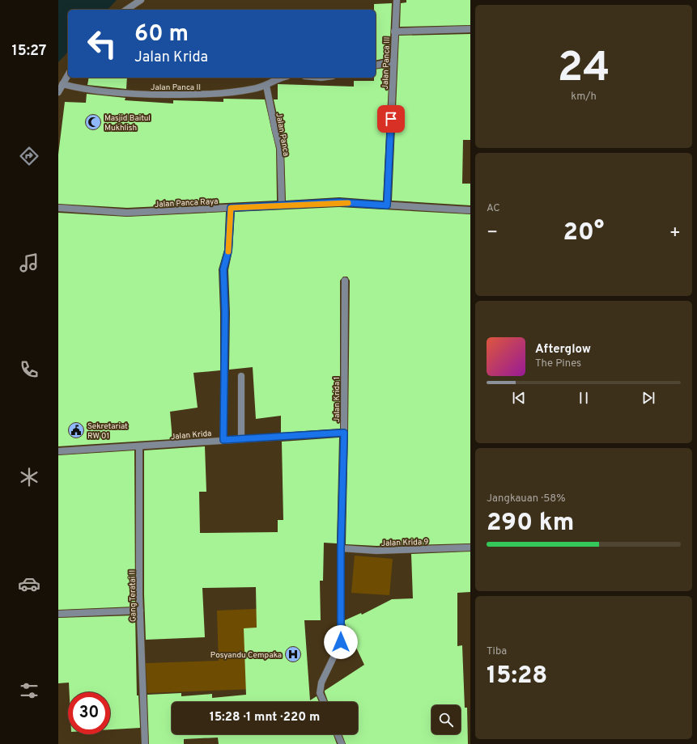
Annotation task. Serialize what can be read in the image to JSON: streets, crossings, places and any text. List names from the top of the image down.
{
  "streets": {
    "street": [
      "Jalan Panca III",
      "Jalan Panca II",
      "Jalan Panca",
      "Jalan Panca Raya",
      "Jalan Krida 1",
      "Jalan Krida",
      "Jalan Krida 9",
      "Gang Teratai II"
    ]
  },
  "crossings": [
    ["Jalan Panca III", "Jalan Panca Raya"],
    ["Jalan Panca II", "Jalan Panca"],
    ["Jalan Panca", "Jalan Panca Raya"],
    ["Jalan Krida 1", "Jalan Krida"],
    ["Jalan Krida 1", "Jalan Krida 9"],
    ["Jalan Krida", "Gang Teratai II"]
  ],
  "places": {
    "mosque": ["Masjid Baitul Mukhlish"],
    "public building": ["Sekretariat RW 01"],
    "hospital": ["Posyandu Cempaka"]
  },
  "page": {
    "tabs": "15:27",
    "tile": [
      ["24", "km/h"],
      "AC",
      ["Jangkauan · 58%", "290 km"],
      ["Tiba", "15:28"]
    ],
    "turn": ["60 m", "Jalan Krida"],
    "heat": ["−", "20°", "+"],
    "song": ["Afterglow", "The Pines"],
    "limit": "30",
    "trip": "15:28 · 1 mnt · 220 m"
  }
}
